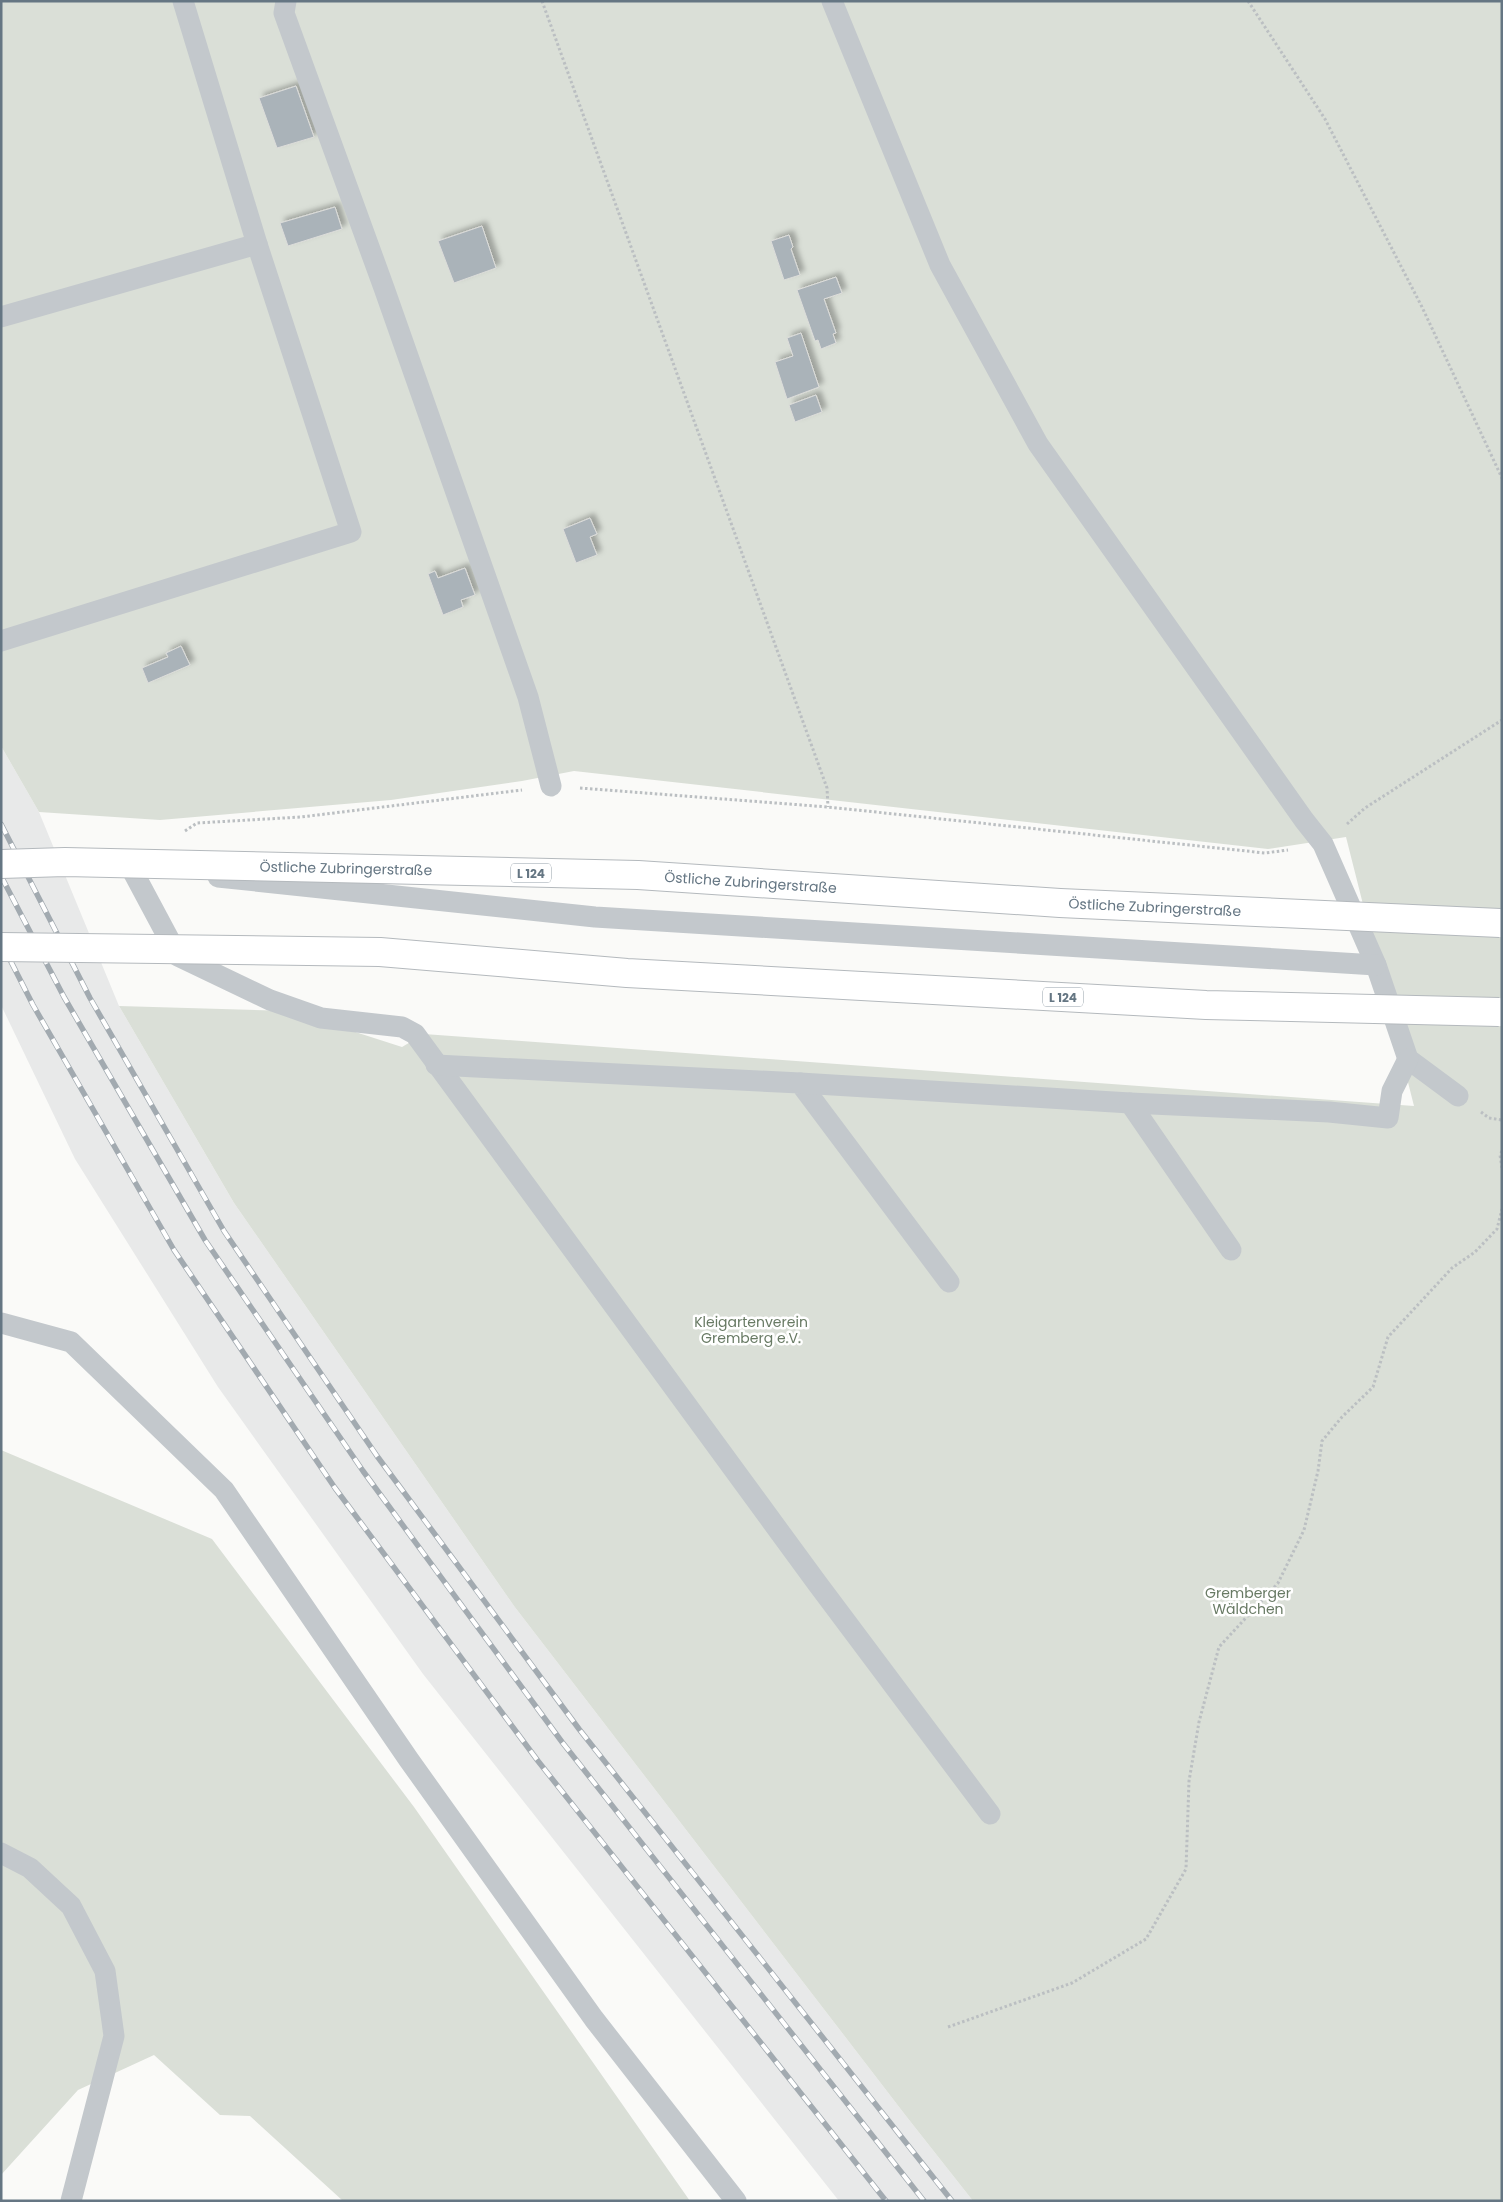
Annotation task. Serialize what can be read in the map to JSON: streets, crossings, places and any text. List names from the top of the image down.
{
  "streets": {
    "highway": ["Östliche Zubringerstraße", "L 124"]
  },
  "parks": ["Kleigartenverein Gremberg e.V.", "Gremberger Wäldchen"]
}
